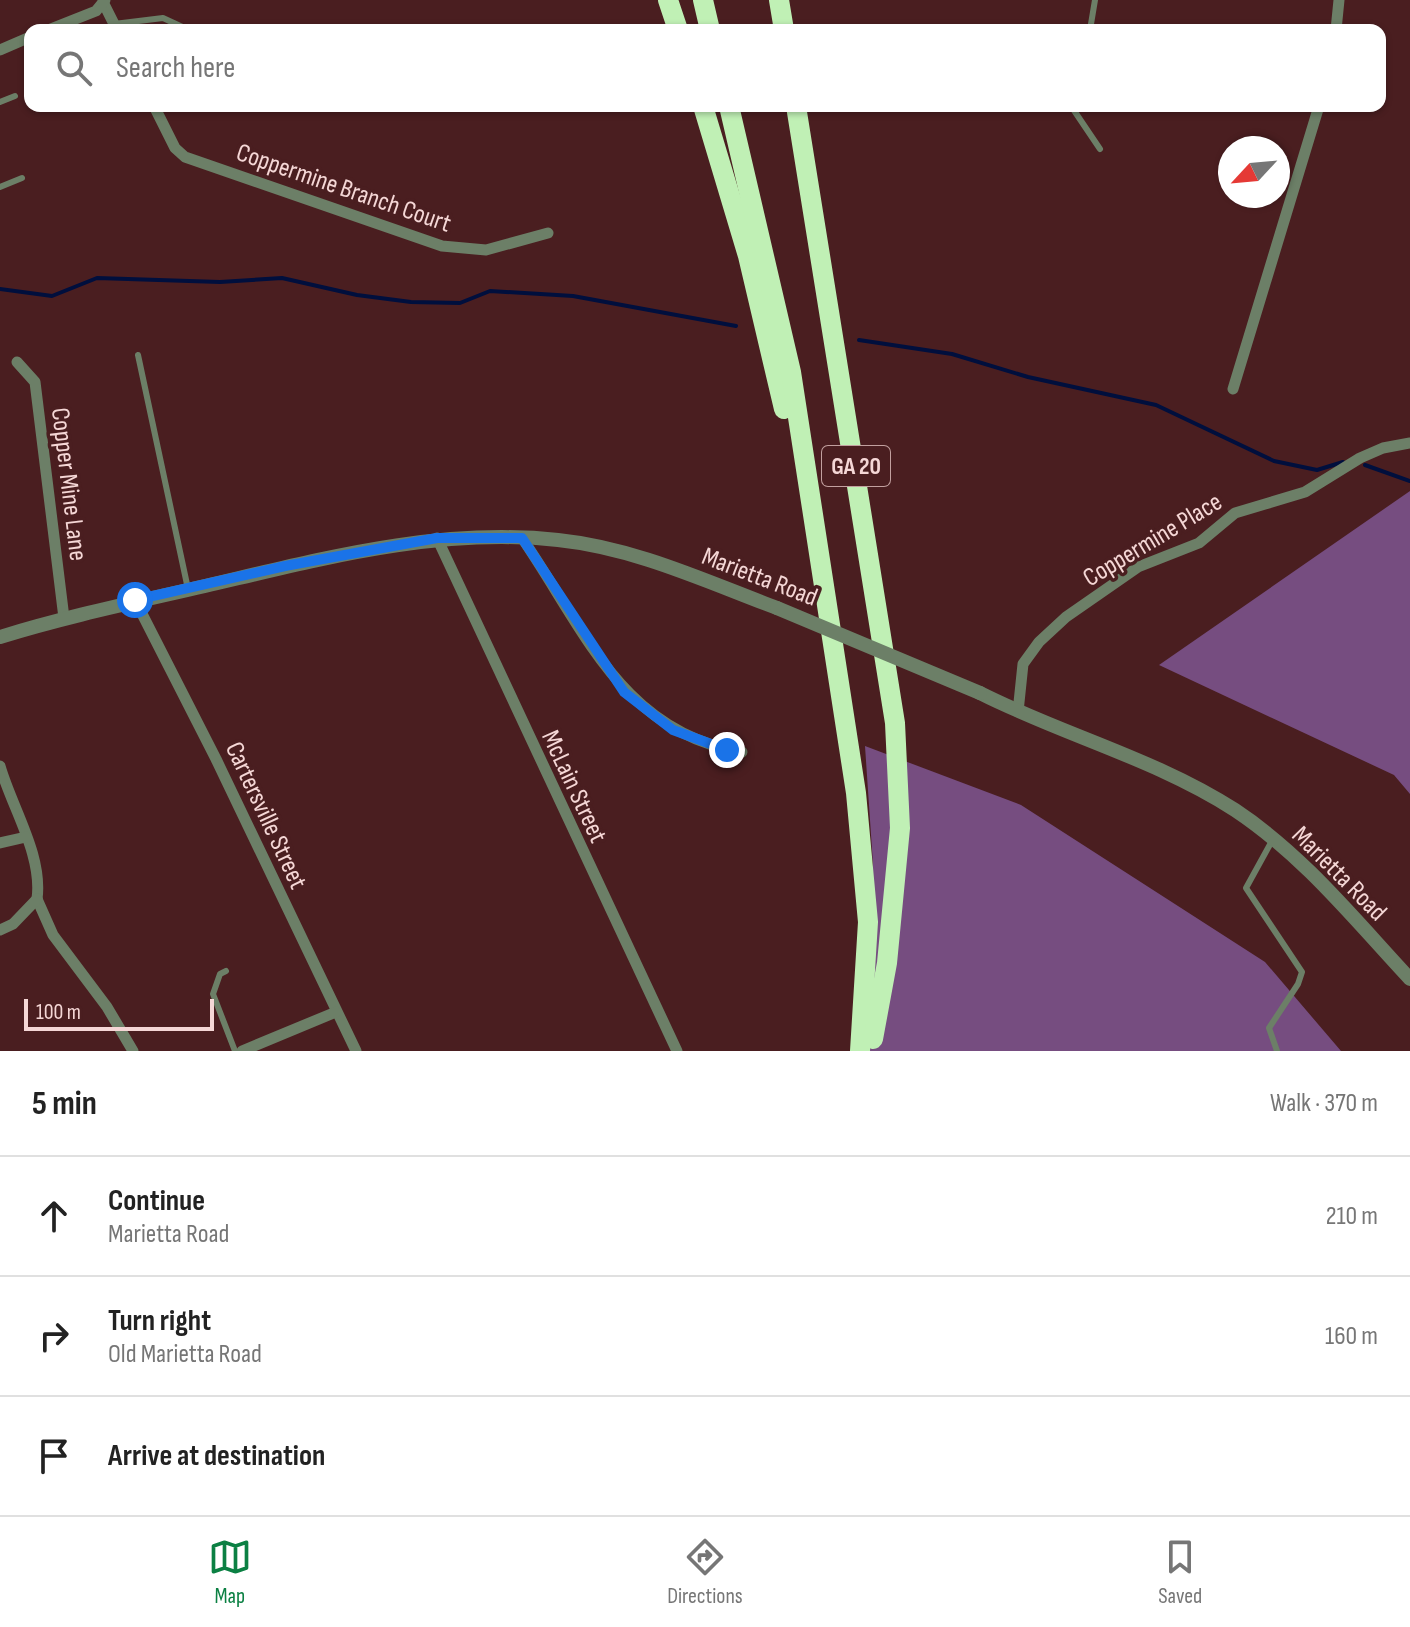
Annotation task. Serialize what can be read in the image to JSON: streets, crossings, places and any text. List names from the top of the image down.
{
  "streets": {
    "highway": ["GA 20"],
    "street": [
      "Coppermine Branch Court",
      "Copper Mine Lane",
      "Coppermine Place",
      "Marietta Road",
      "McLain Street",
      "Cartersville Street"
    ]
  },
  "crossings": [
    ["Copper Mine Lane", "Marietta Road"],
    ["Coppermine Place", "Marietta Road"],
    ["Marietta Road", "McLain Street"],
    ["Marietta Road", "Cartersville Street"]
  ],
  "scale_bar": "100 m",
  "north": "bottom left",
  "page": {
    "search": "Search here",
    "scale": "100 m",
    "heading": ["5 min", "Walk · 370 m"],
    "list": [
      ["Continue", "Marietta Road", "210 m"],
      ["Turn right", "Old Marietta Road", "160 m"],
      "Arrive at destination"
    ],
    "nav": ["Map", "Directions", "Saved"]
  }
}
